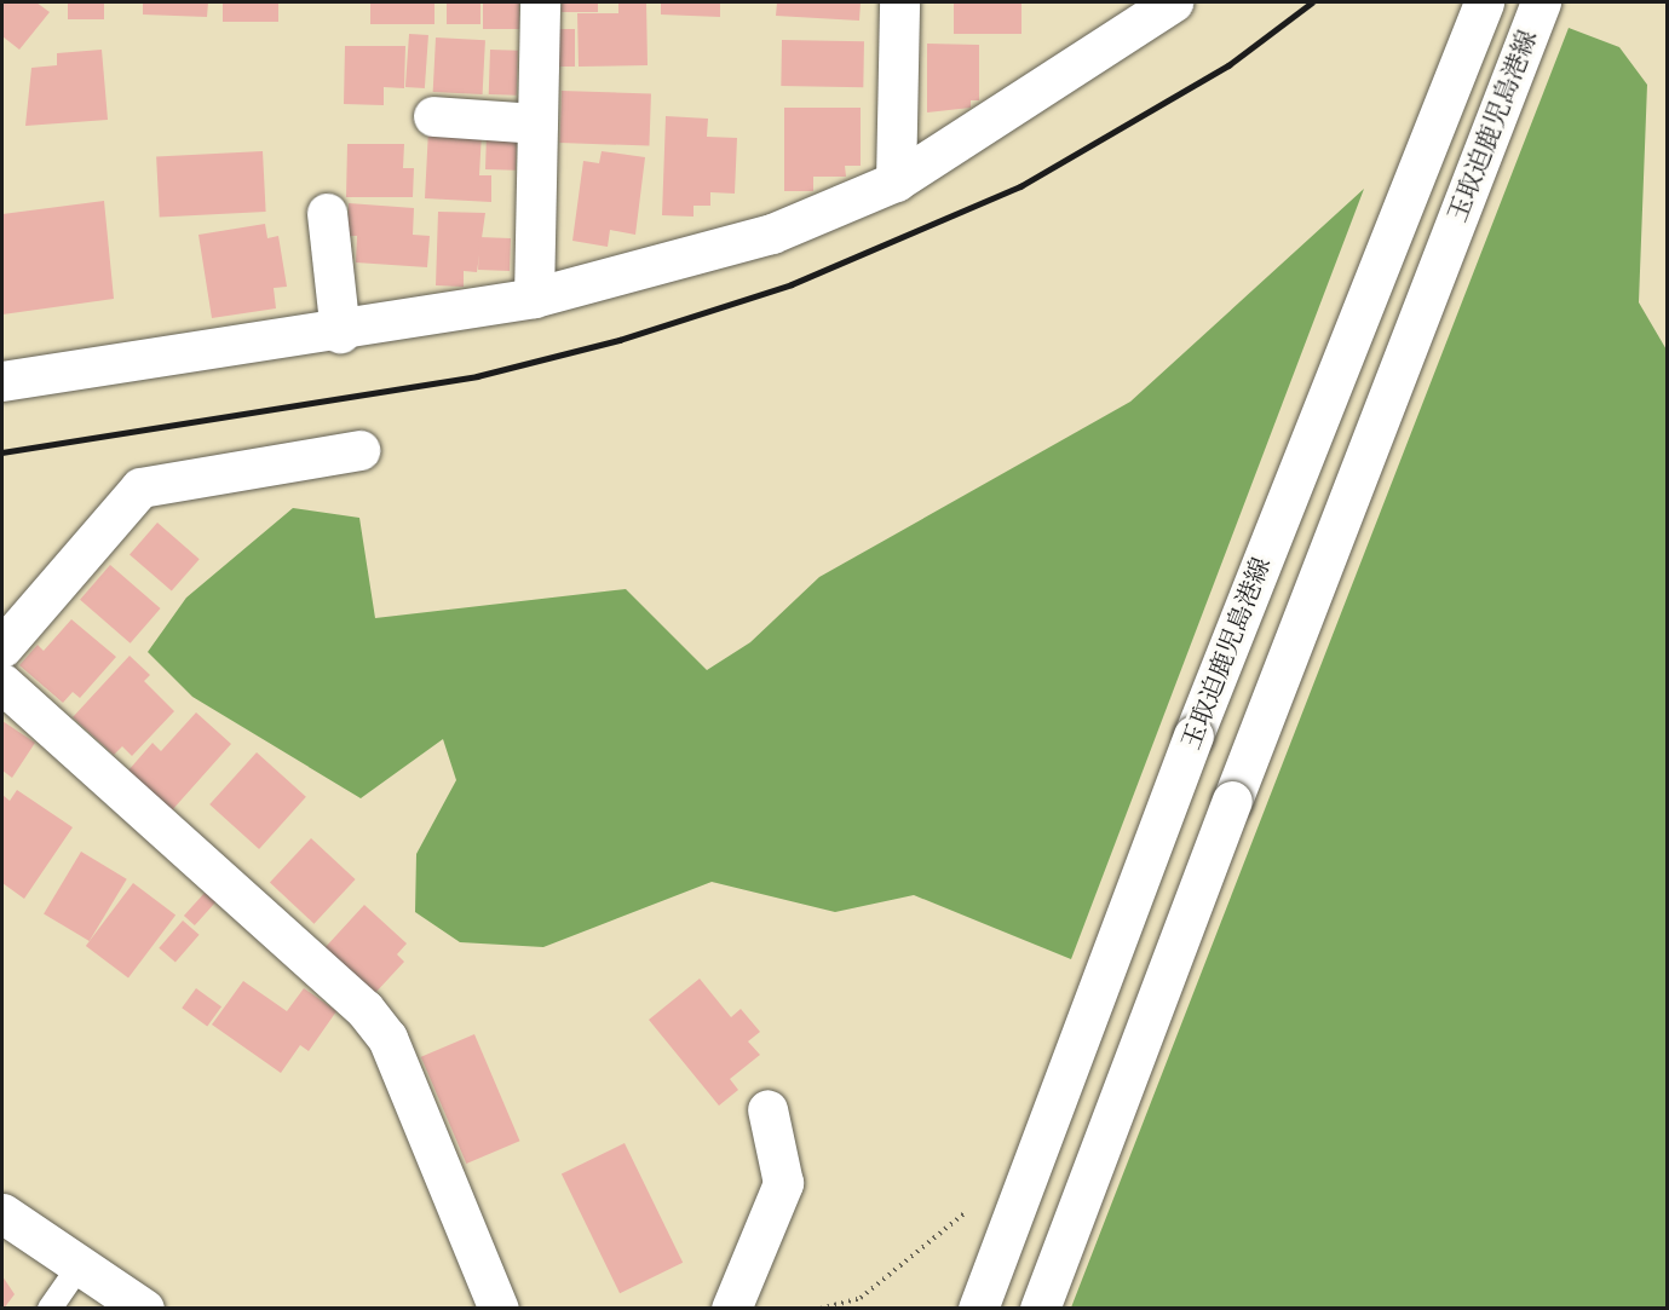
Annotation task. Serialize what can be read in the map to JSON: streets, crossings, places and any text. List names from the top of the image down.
{
  "streets": {
    "street": ["玉取迫鹿児島港線"]
  }
}
